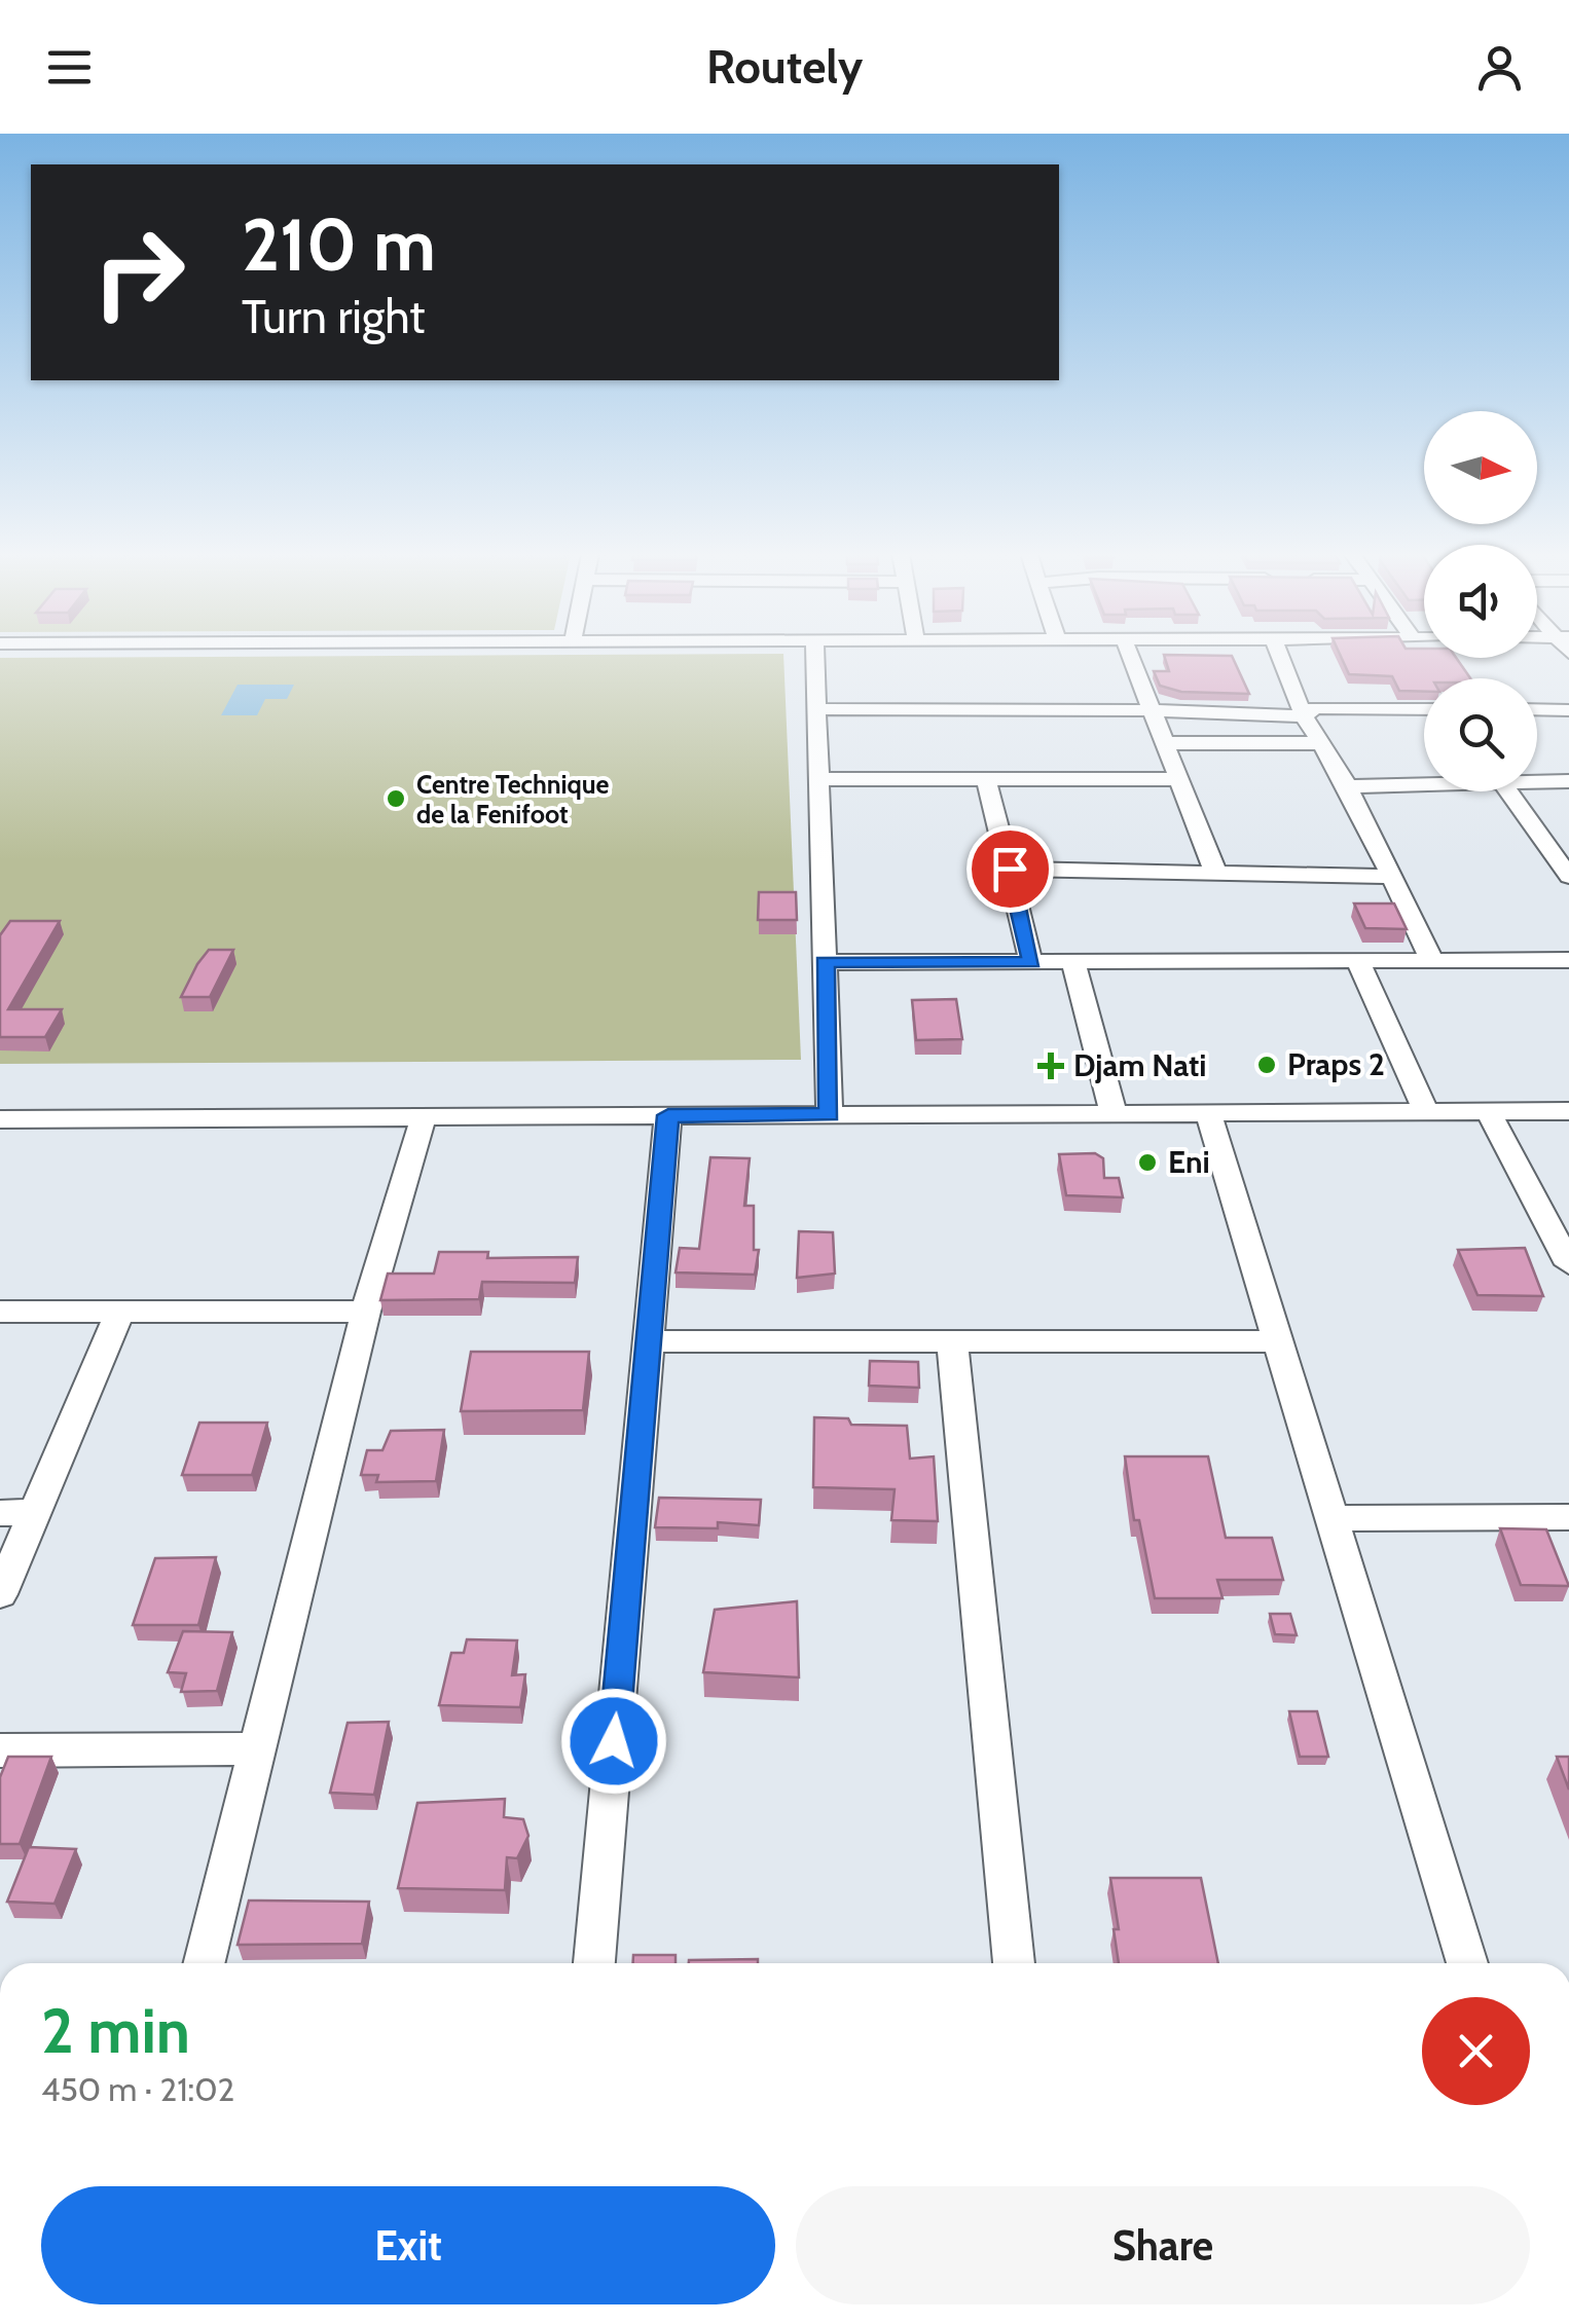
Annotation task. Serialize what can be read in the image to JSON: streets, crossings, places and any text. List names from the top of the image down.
{
  "places": {
    "other": ["Centre Technique de la Fenifoot", "Praps 2", "Eni"],
    "health": ["Djam Nati"]
  },
  "north": "right",
  "page": {
    "header": "Routely",
    "turn": ["210 m", "Turn right"],
    "heading": ["2 min", "450 m · 21:02"],
    "buttons": ["Exit", "Share"]
  }
}
